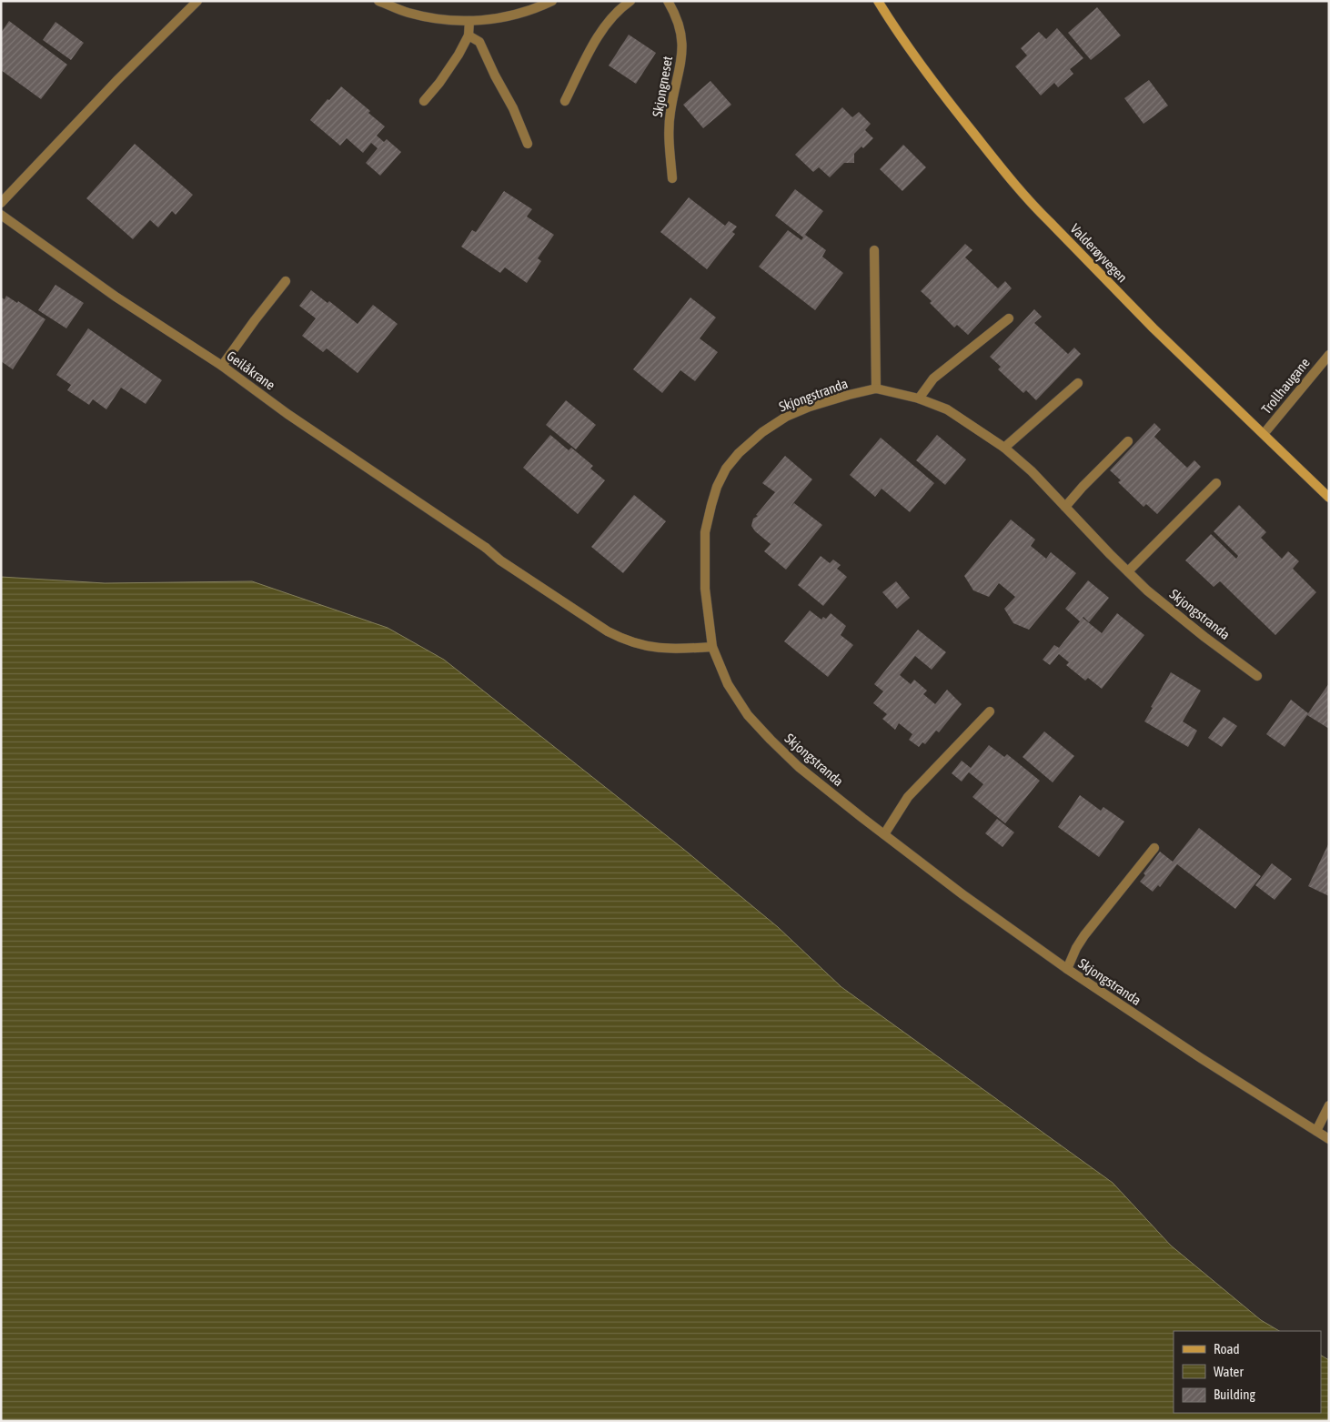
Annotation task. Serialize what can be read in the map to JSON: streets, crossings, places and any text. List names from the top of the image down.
{
  "streets": {
    "main road": ["Valderøyvegen"],
    "street": [
      "Skjongneset",
      "Geilåkrane",
      "Trollhaugane",
      "Skjongstranda"
    ]
  },
  "crossings": [
    ["Valderøyvegen", "Trollhaugane"],
    ["Geilåkrane", "Skjongstranda"]
  ],
  "legend": ["Road", "Water", "Building"]
}
